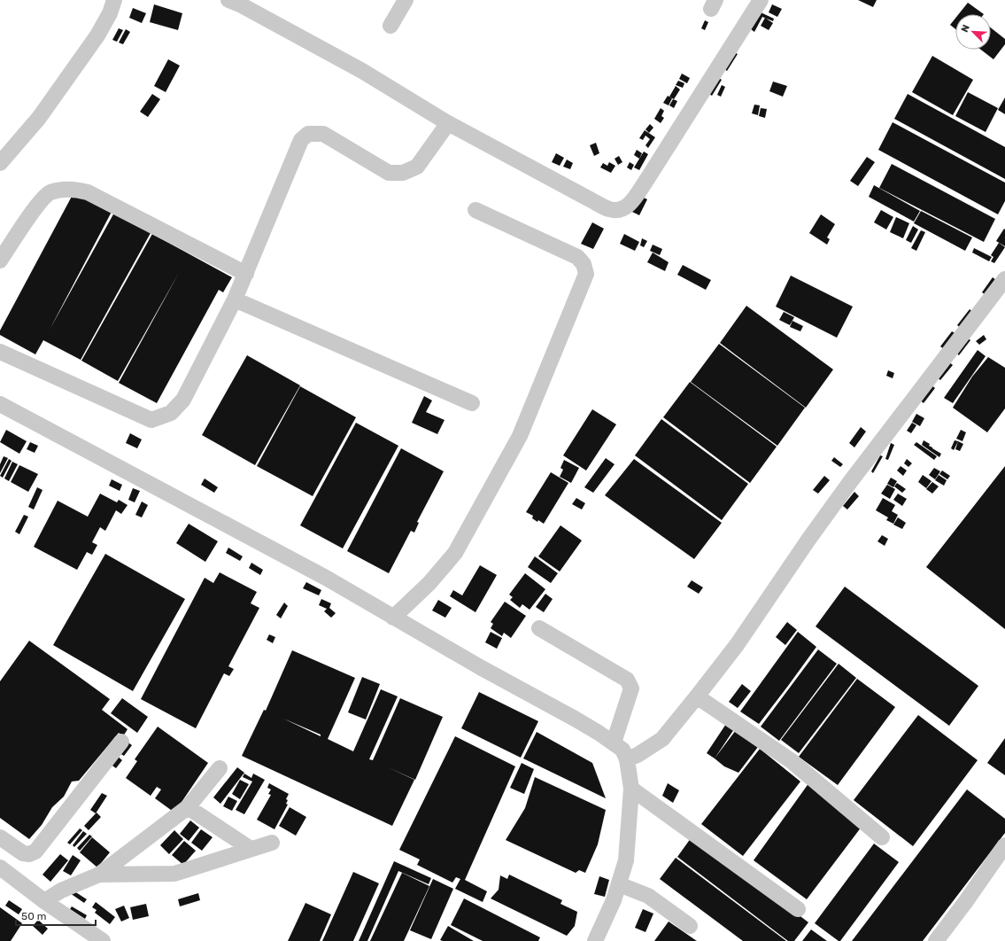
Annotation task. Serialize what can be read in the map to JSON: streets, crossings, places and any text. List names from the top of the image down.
{
  "scale_bar": "50 m",
  "north": "top left"
}
